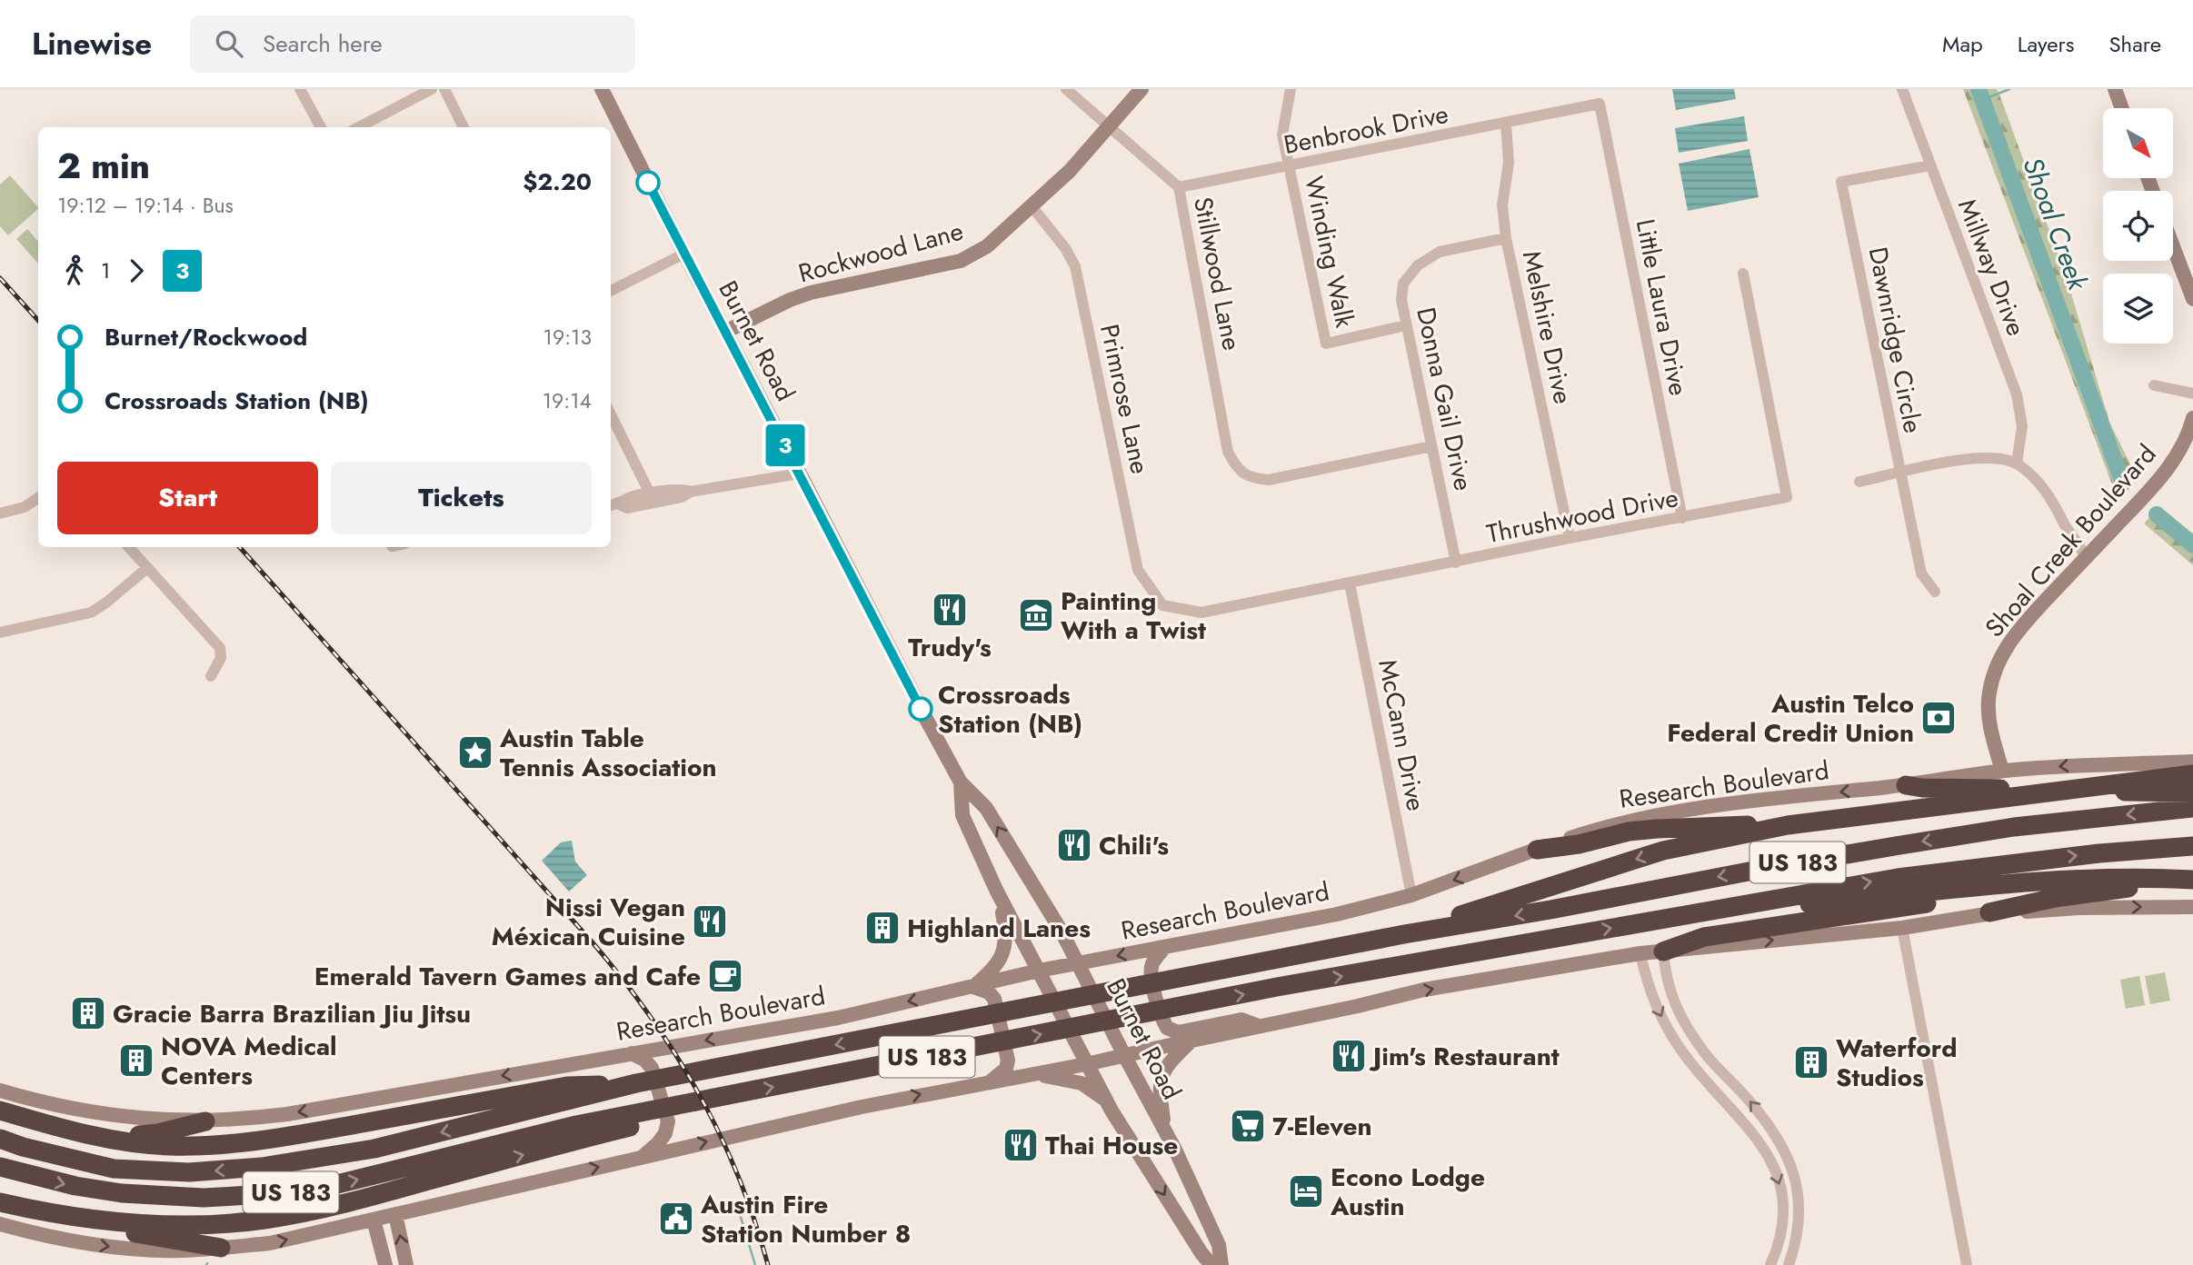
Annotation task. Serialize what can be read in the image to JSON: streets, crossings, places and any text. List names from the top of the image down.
{
  "streets": {
    "highway": ["US 183"],
    "main road": [
      "Rockwood Lane",
      "Burnet Road",
      "Shoal Creek Boulevard",
      "Research Boulevard"
    ],
    "street": [
      "Benbrook Drive",
      "Winding Walk",
      "Millway Drive",
      "Stillwood Lane",
      "Little Laura Drive",
      "Melshire Drive",
      "Dawnridge Circle",
      "Primrose Lane",
      "Donna Gail Drive",
      "Thrushwood Drive",
      "McCann Drive"
    ]
  },
  "crossings": [
    ["Benbrook Drive", "Winding Walk"],
    ["Benbrook Drive", "Stillwood Lane"],
    ["Benbrook Drive", "Little Laura Drive"],
    ["Benbrook Drive", "Melshire Drive"],
    ["Rockwood Lane", "Stillwood Lane"],
    ["Rockwood Lane", "Burnet Road"],
    ["Rockwood Lane", "Primrose Lane"],
    ["Winding Walk", "Donna Gail Drive"],
    ["Millway Drive", "Dawnridge Circle"],
    ["Stillwood Lane", "Donna Gail Drive"],
    ["Little Laura Drive", "Thrushwood Drive"],
    ["Melshire Drive", "Donna Gail Drive"],
    ["Melshire Drive", "Thrushwood Drive"],
    ["Burnet Road", "Research Boulevard"],
    ["Primrose Lane", "Thrushwood Drive"],
    ["Donna Gail Drive", "Thrushwood Drive"],
    ["Thrushwood Drive", "McCann Drive"],
    ["Shoal Creek Boulevard", "Research Boulevard"],
    ["McCann Drive", "Research Boulevard"]
  ],
  "water": ["Shoal Creek"],
  "places": {
    "restaurant": [
      "Trudy's",
      "Chili's",
      "Nissi Vegan Méxican Cuisine",
      "Jim's Restaurant",
      "Thai House"
    ],
    "museum": ["Painting With a Twist"],
    "other": ["Crossroads Station (NB)"],
    "bank": ["Austin Telco Federal Credit Union"],
    "place": ["Austin Table Tennis Association"],
    "building": [
      "Highland Lanes",
      "Gracie Barra Brazilian Jiu Jitsu",
      "NOVA Medical Centers",
      "Waterford Studios"
    ],
    "cafe": ["Emerald Tavern Games and Cafe"],
    "supermarket": ["7-Eleven"],
    "hotel": ["Econo Lodge Austin"],
    "public building": ["Austin Fire Station Number 8"]
  },
  "lines": ["bus line 3"],
  "north": "bottom right",
  "page": {
    "header": "Linewise",
    "search": "Search here",
    "nav": ["Map", "Layers", "Share"],
    "on_map": "3",
    "heading": ["2 min", "19:12 – 19:14 · Bus", "$2.20"],
    "legs": ["1", "3"],
    "list": [
      {
        "name": "Burnet/Rockwood",
        "value": "19:13"
      },
      {
        "name": "Crossroads Station (NB)",
        "value": "19:14"
      }
    ],
    "buttons": ["Start", "Tickets"]
  }
}
